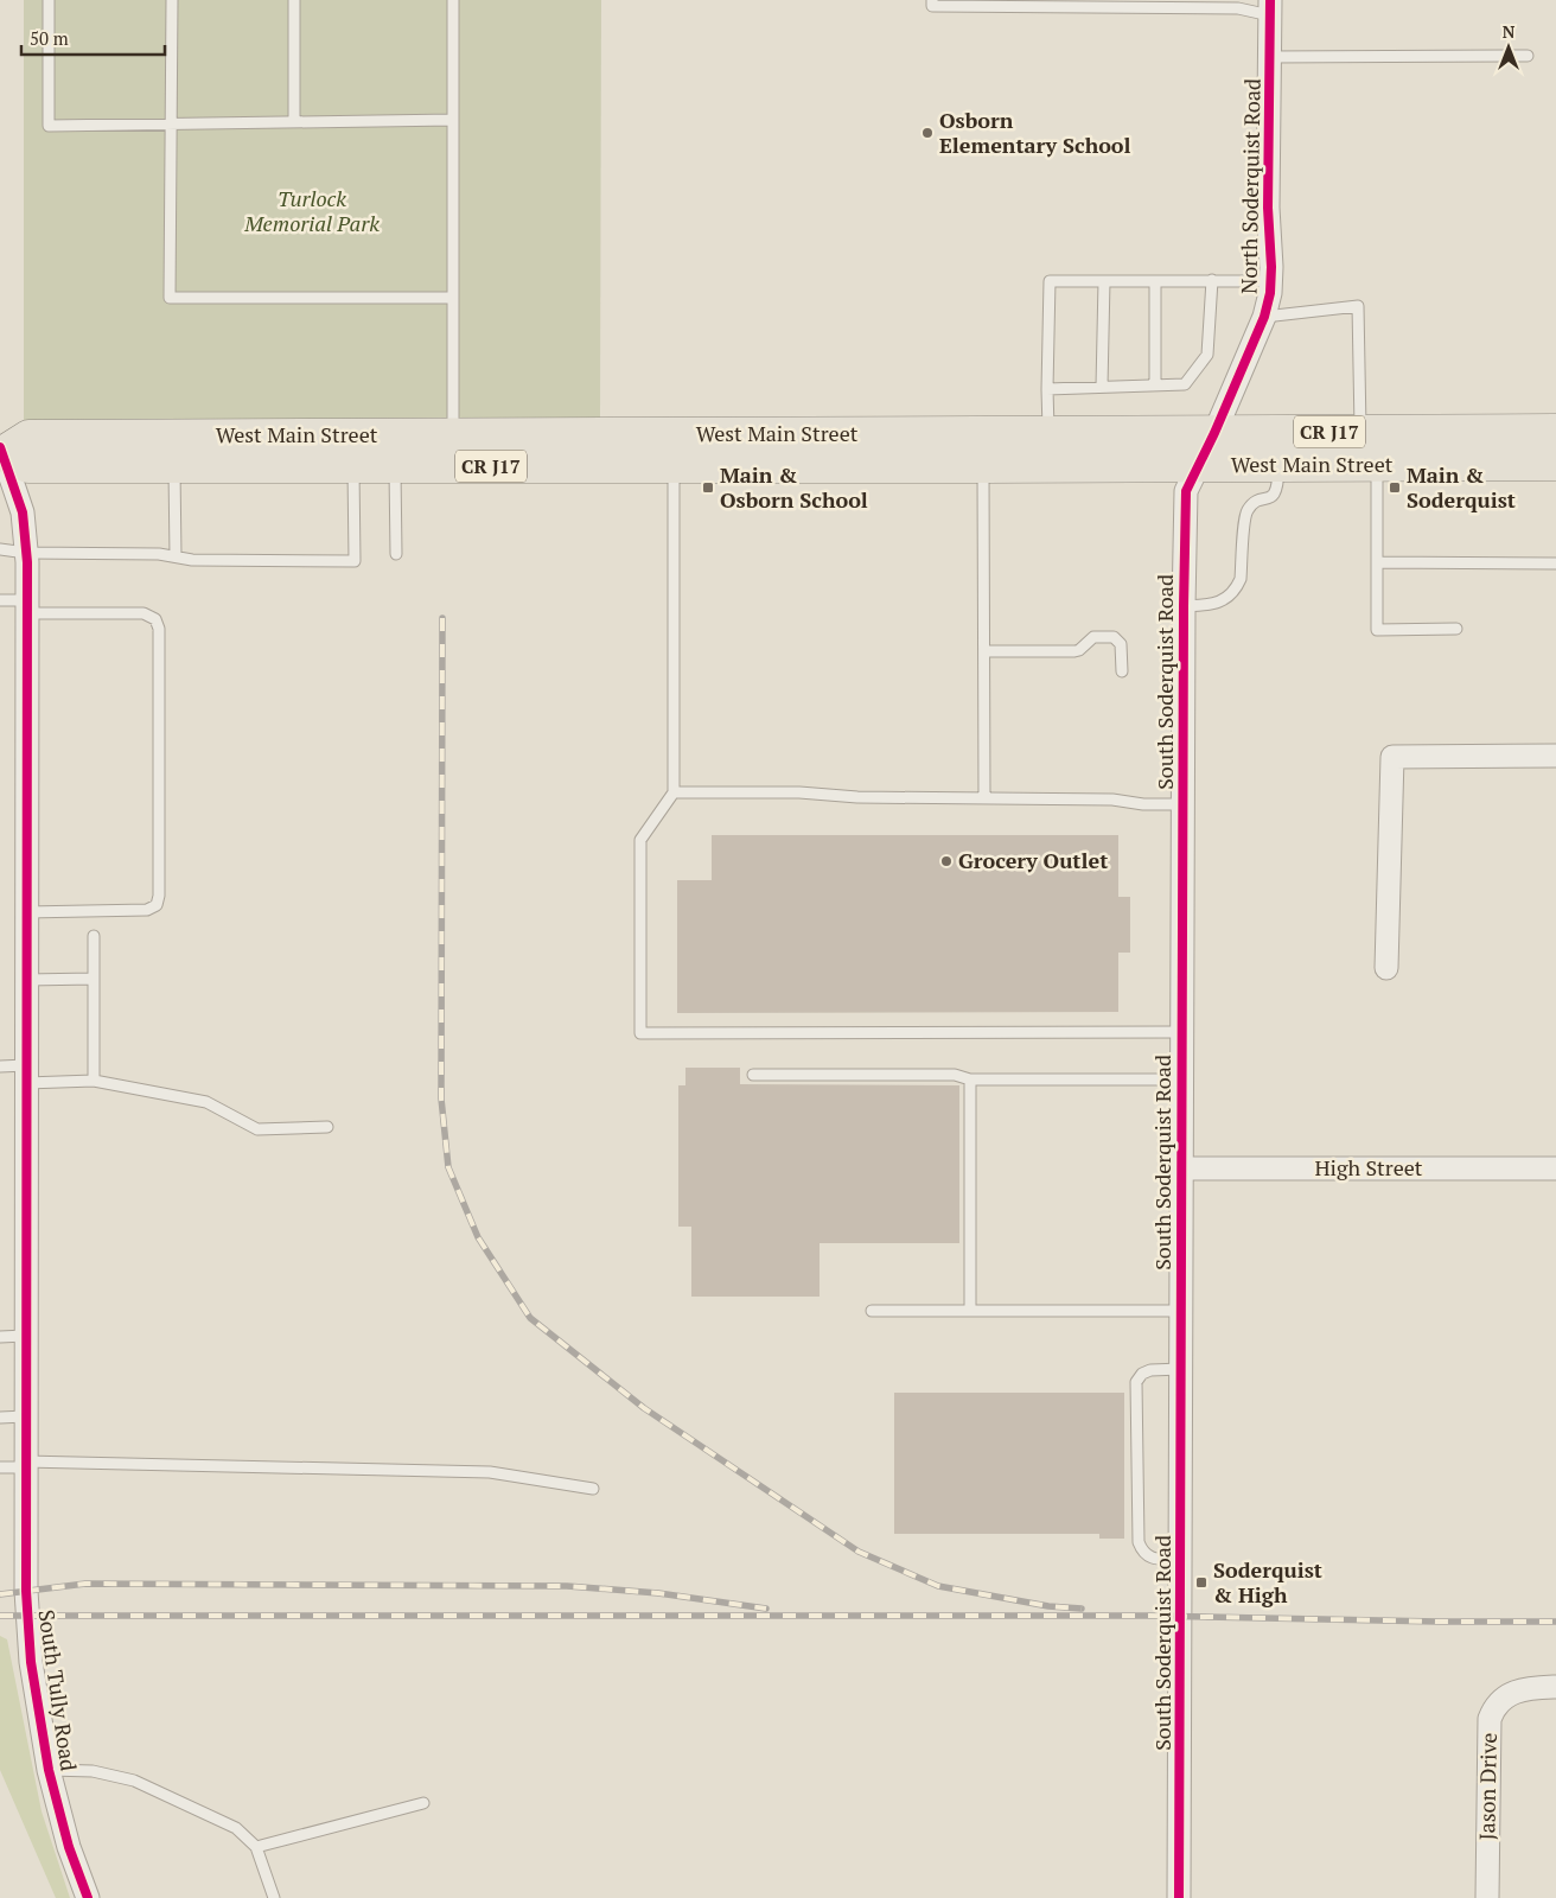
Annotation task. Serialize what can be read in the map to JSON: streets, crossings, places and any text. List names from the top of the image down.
{
  "streets": {
    "main road": ["CR J17", "West Main Street"],
    "street": [
      "North Soderquist Road",
      "South Soderquist Road",
      "High Street",
      "South Tully Road",
      "Jason Drive"
    ]
  },
  "crossings": [
    ["North Soderquist Road", "West Main Street"],
    ["North Soderquist Road", "South Soderquist Road"],
    ["West Main Street", "South Soderquist Road"],
    ["West Main Street", "South Tully Road"],
    ["South Soderquist Road", "High Street"]
  ],
  "parks": ["Turlock Memorial Park"],
  "places": {
    "other": ["Osborn Elementary School", "Grocery Outlet"],
    "transit": ["Main & Osborn School", "Main & Soderquist", "Soderquist & High"]
  },
  "scale_bar": "50 m",
  "north": "top"
}
